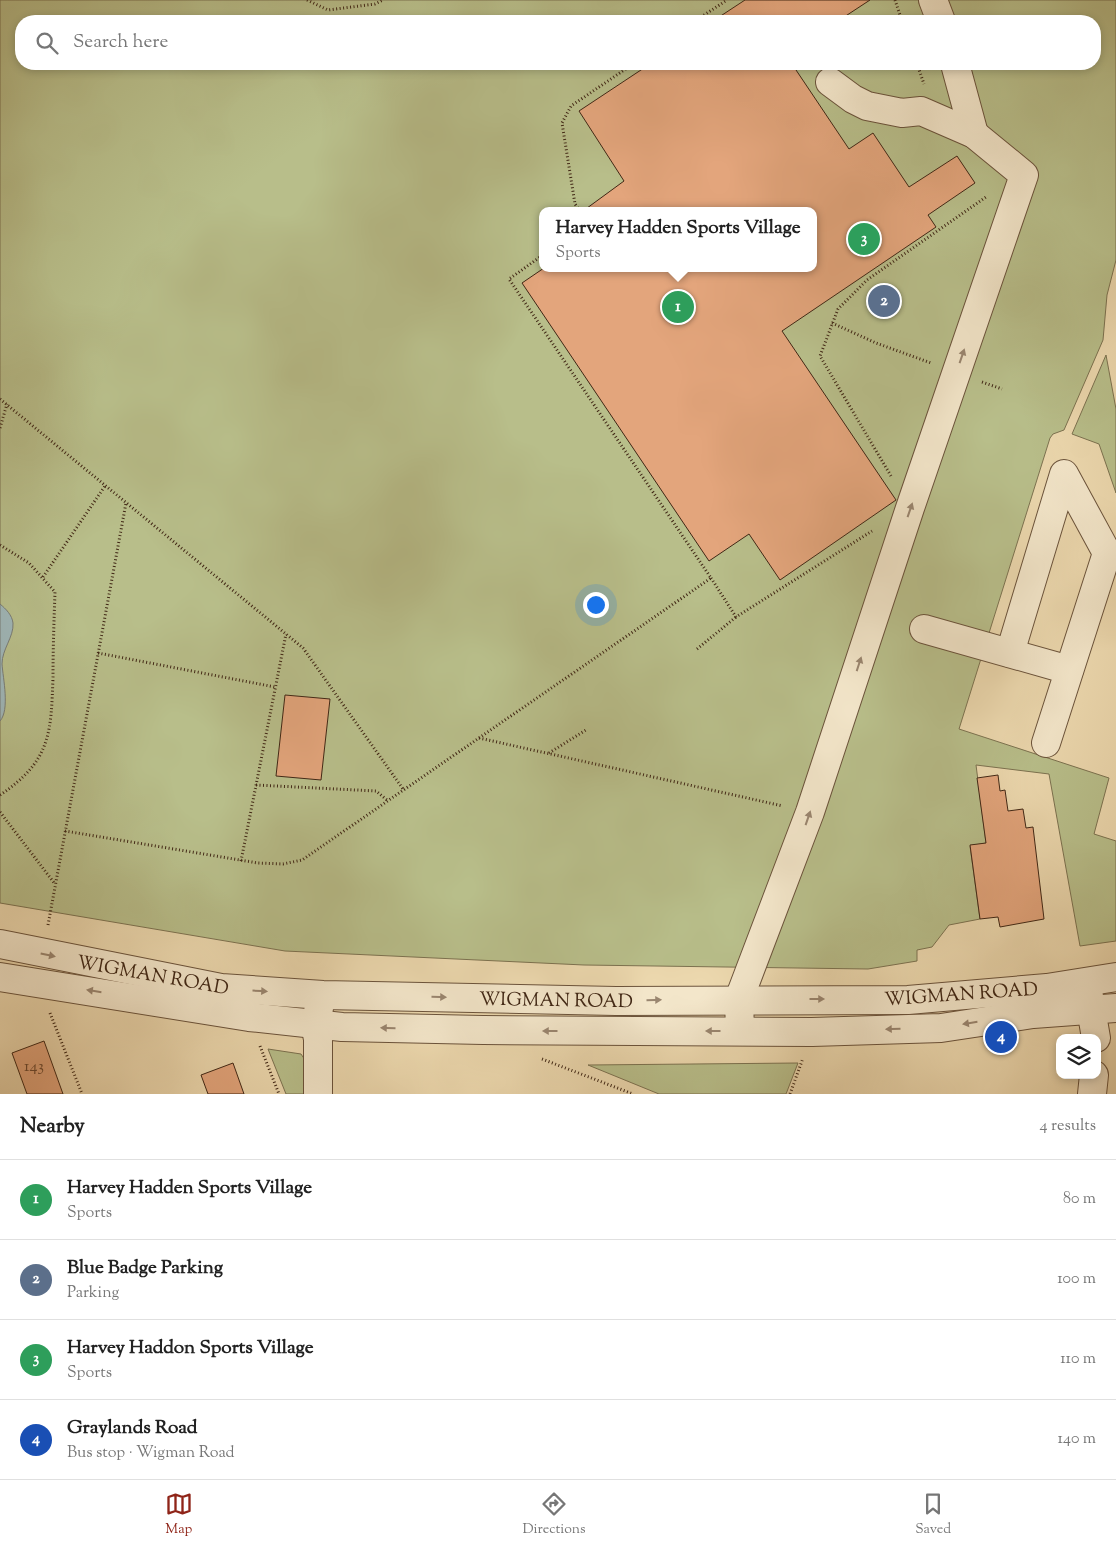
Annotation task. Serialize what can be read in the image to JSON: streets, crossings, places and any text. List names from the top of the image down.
{
  "streets": {
    "street": ["WIGMAN ROAD"]
  },
  "house_numbers": ["143"],
  "page": {
    "search": "Search here",
    "popup": ["Harvey Hadden Sports Village", "Sports"],
    "pins": [
      "3",
      "2",
      "1",
      "4"
    ],
    "heading": ["Nearby", "4 results"],
    "list": [
      {
        "mark": "1",
        "name": "Harvey Hadden Sports Village",
        "note": "Sports",
        "value": "80 m"
      },
      {
        "mark": "2",
        "name": "Blue Badge Parking",
        "note": "Parking",
        "value": "100 m"
      },
      {
        "mark": "3",
        "name": "Harvey Haddon Sports Village",
        "note": "Sports",
        "value": "110 m"
      },
      {
        "mark": "4",
        "name": "Graylands Road",
        "note": "Bus stop · Wigman Road",
        "value": "140 m"
      }
    ],
    "nav": ["Map", "Directions", "Saved"]
  }
}
